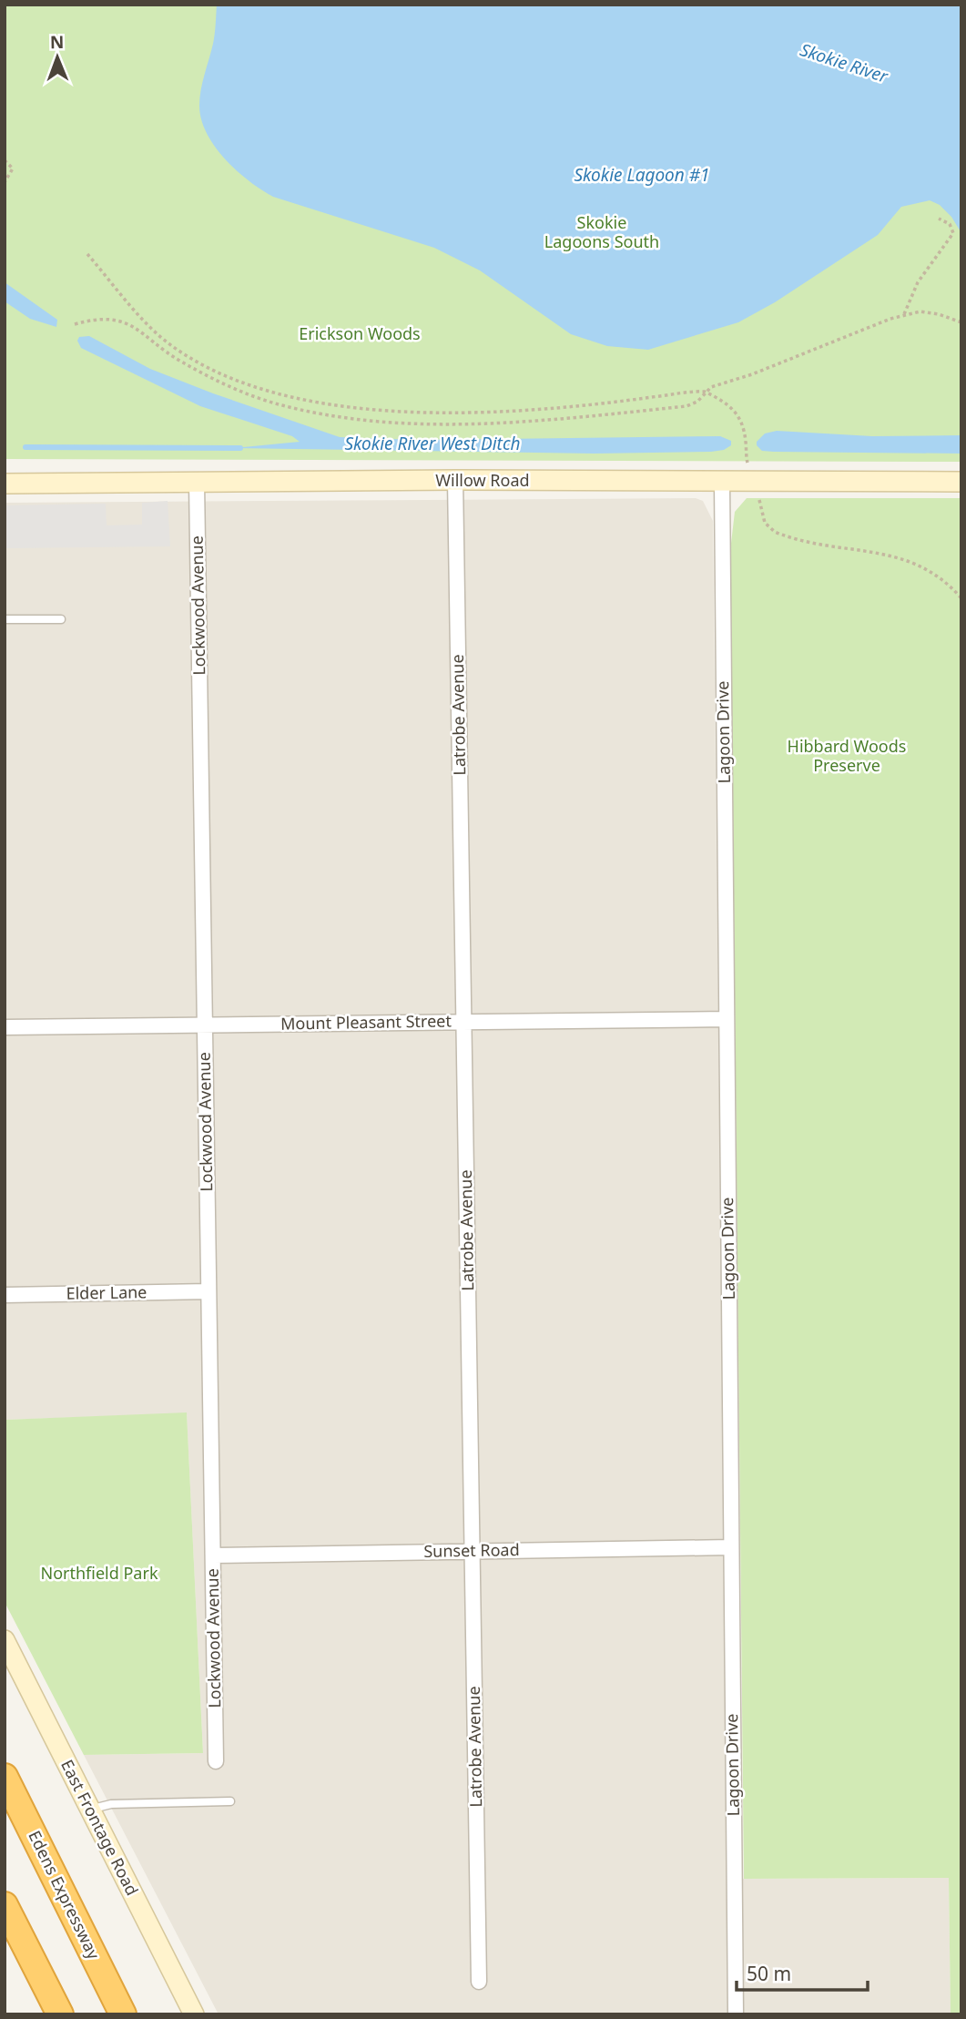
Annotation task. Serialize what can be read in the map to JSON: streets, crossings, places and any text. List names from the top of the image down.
{
  "streets": {
    "highway": ["Edens Expressway"],
    "main road": ["Willow Road", "East Frontage Road"],
    "street": [
      "Lockwood Avenue",
      "Latrobe Avenue",
      "Lagoon Drive",
      "Mount Pleasant Street",
      "Elder Lane",
      "Sunset Road"
    ]
  },
  "crossings": [
    ["Willow Road", "Lockwood Avenue"],
    ["Willow Road", "Latrobe Avenue"],
    ["Willow Road", "Lagoon Drive"],
    ["Lockwood Avenue", "Mount Pleasant Street"],
    ["Lockwood Avenue", "Elder Lane"],
    ["Lockwood Avenue", "Sunset Road"],
    ["Latrobe Avenue", "Mount Pleasant Street"],
    ["Latrobe Avenue", "Sunset Road"],
    ["Lagoon Drive", "Mount Pleasant Street"],
    ["Lagoon Drive", "Sunset Road"]
  ],
  "water": ["Skokie River", "Skokie Lagoon #1", "Skokie River West Ditch"],
  "parks": [
    "Skokie Lagoons South",
    "Erickson Woods",
    "Hibbard Woods Preserve",
    "Northfield Park"
  ],
  "scale_bar": "50 m",
  "north": "top"
}
